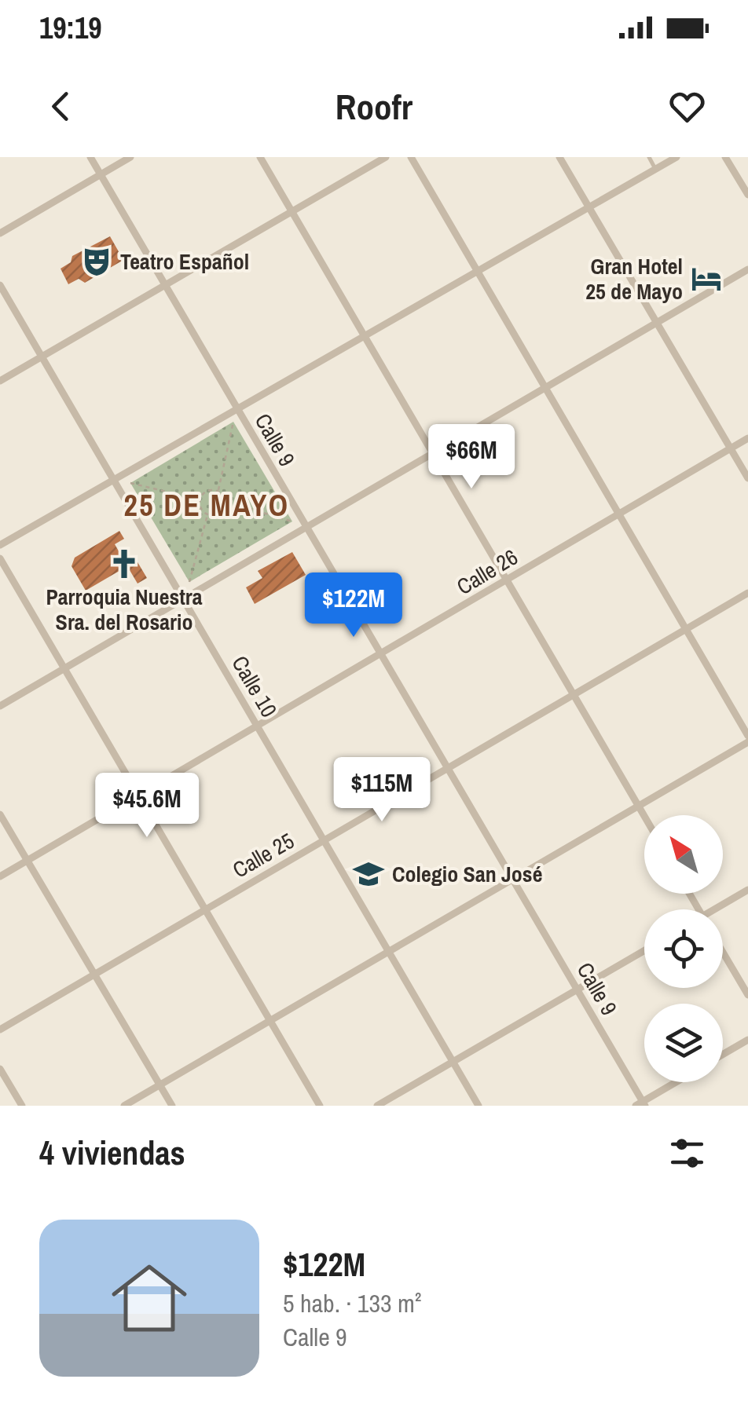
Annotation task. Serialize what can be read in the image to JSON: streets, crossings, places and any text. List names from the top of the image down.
{
  "streets": {
    "street": [
      "Calle 9",
      "Calle 26",
      "Calle 10",
      "Calle 25"
    ]
  },
  "crossings": [
    ["Calle 9", "Calle 26"],
    ["Calle 9", "Calle 25"],
    ["Calle 26", "Calle 10"],
    ["Calle 10", "Calle 25"]
  ],
  "districts": ["25 DE MAYO"],
  "places": {
    "theatre": ["Teatro Español"],
    "hotel": ["Gran Hotel 25 de Mayo"],
    "church": ["Parroquia Nuestra Sra. del Rosario"],
    "school or university": ["Colegio San José"]
  },
  "north": "top left",
  "page": {
    "status": "19:19",
    "header": "Roofr",
    "price": [
      "$66M",
      "$122M",
      "$115M",
      "$45.6M"
    ],
    "heading": "4 viviendas",
    "list": [
      {
        "name": "$122M",
        "note": "5 hab. · 133 m² · Calle 9"
      }
    ]
  }
}
